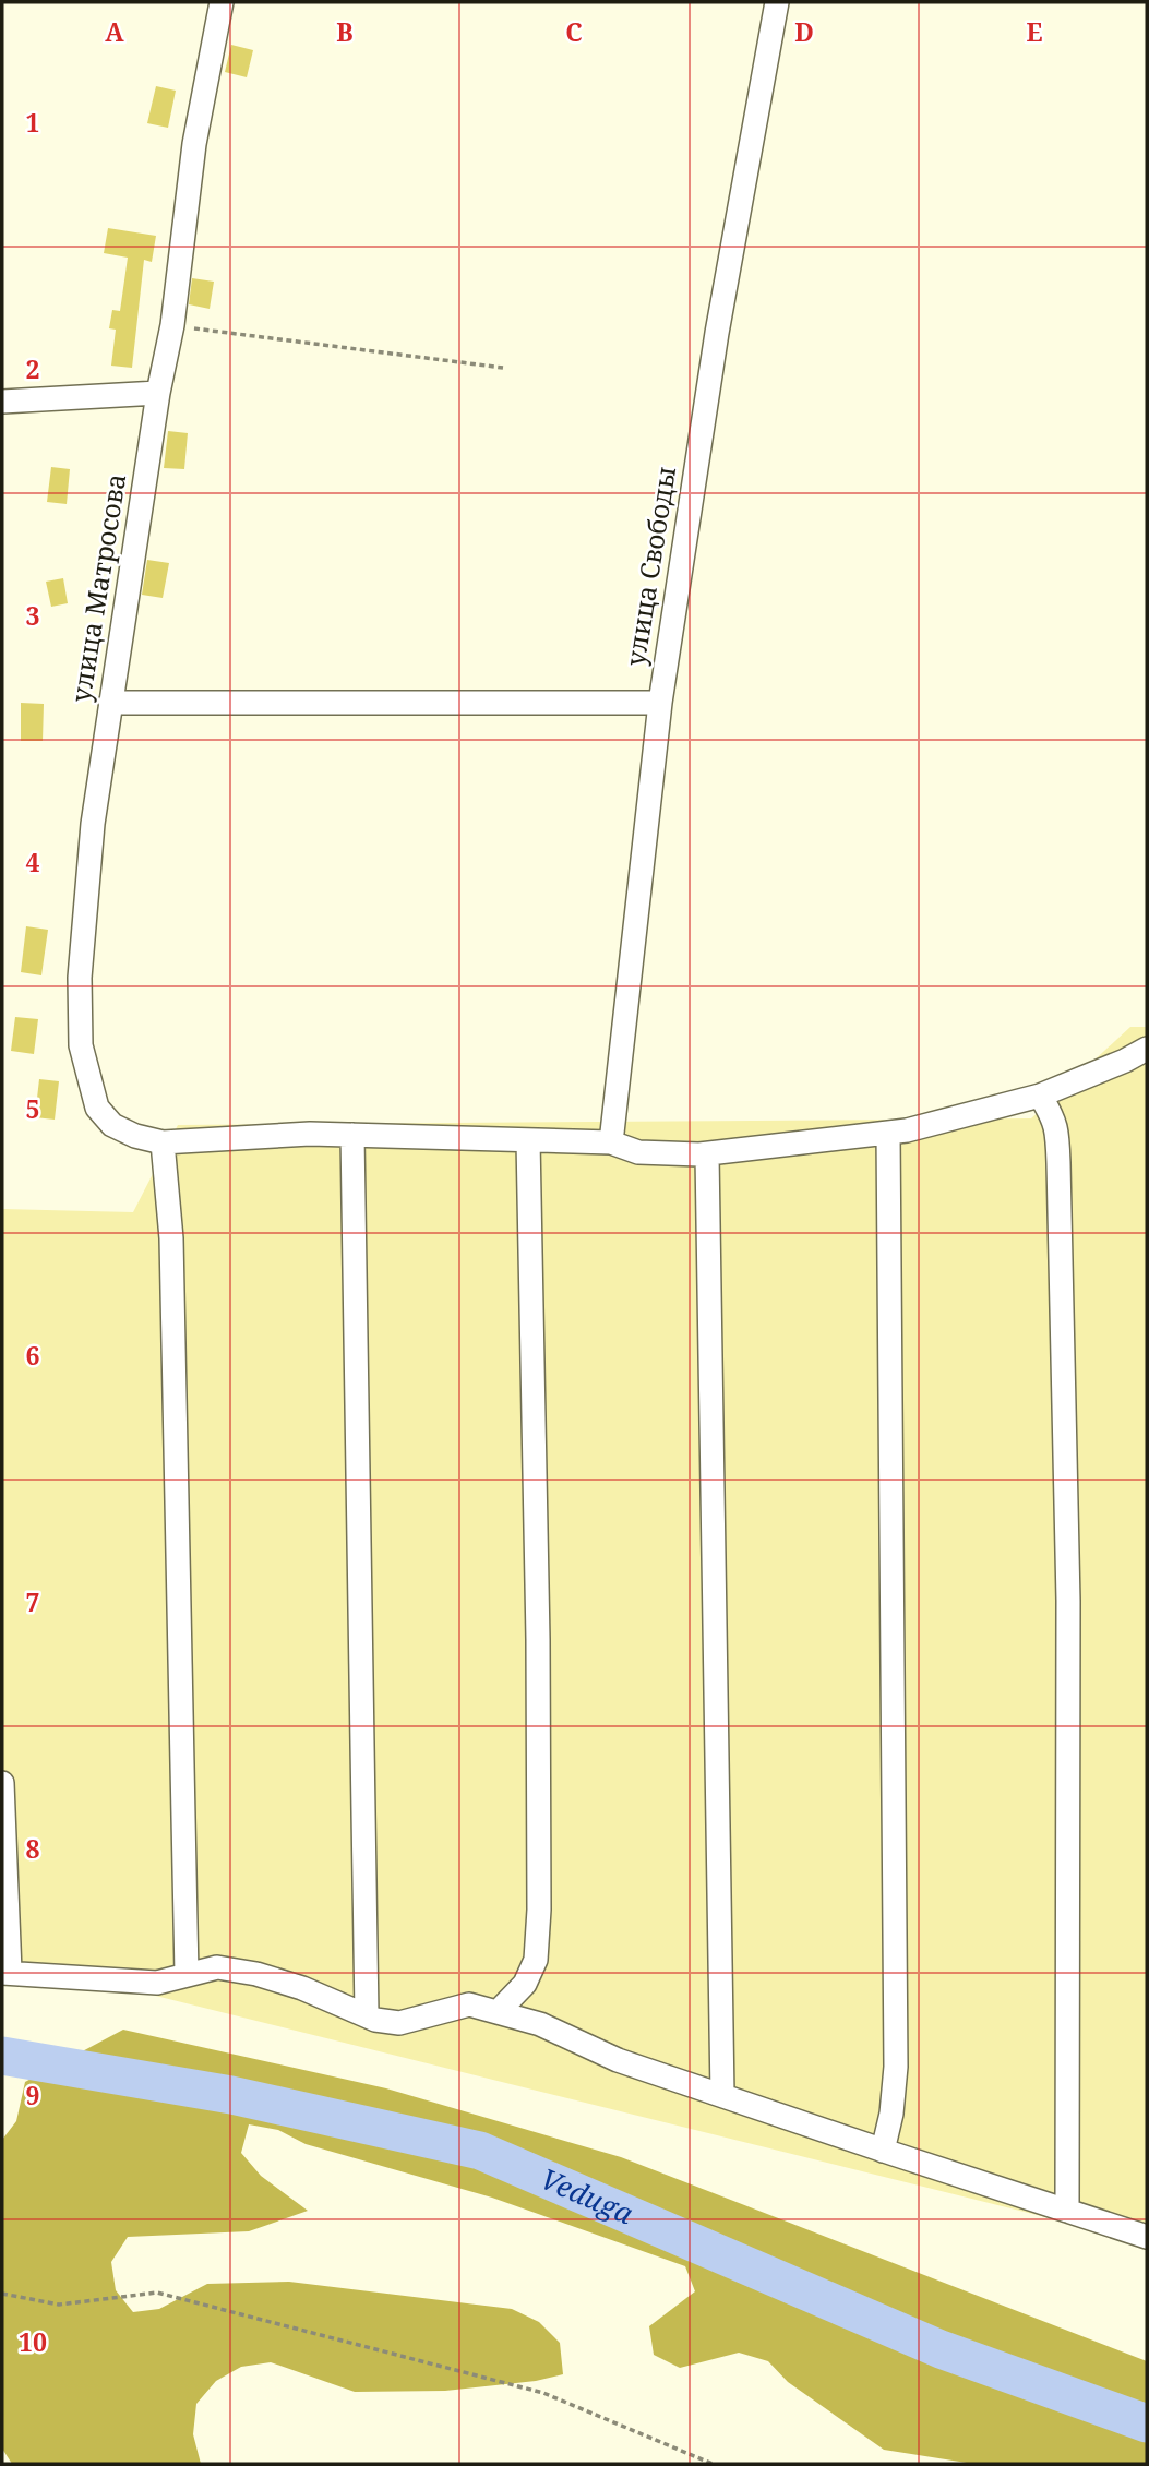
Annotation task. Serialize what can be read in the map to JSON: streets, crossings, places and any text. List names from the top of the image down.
{
  "streets": {
    "street": ["улица Свободы", "улица Матросова"]
  },
  "crossings": [
    ["улица Свободы", "улица Матросова"]
  ],
  "water": ["Veduga"],
  "grid": {
    "columns": [
      "A",
      "B",
      "C",
      "D",
      "E"
    ],
    "rows": [
      "1",
      "2",
      "3",
      "4",
      "5",
      "6",
      "7",
      "8",
      "9",
      "10"
    ]
  }
}
